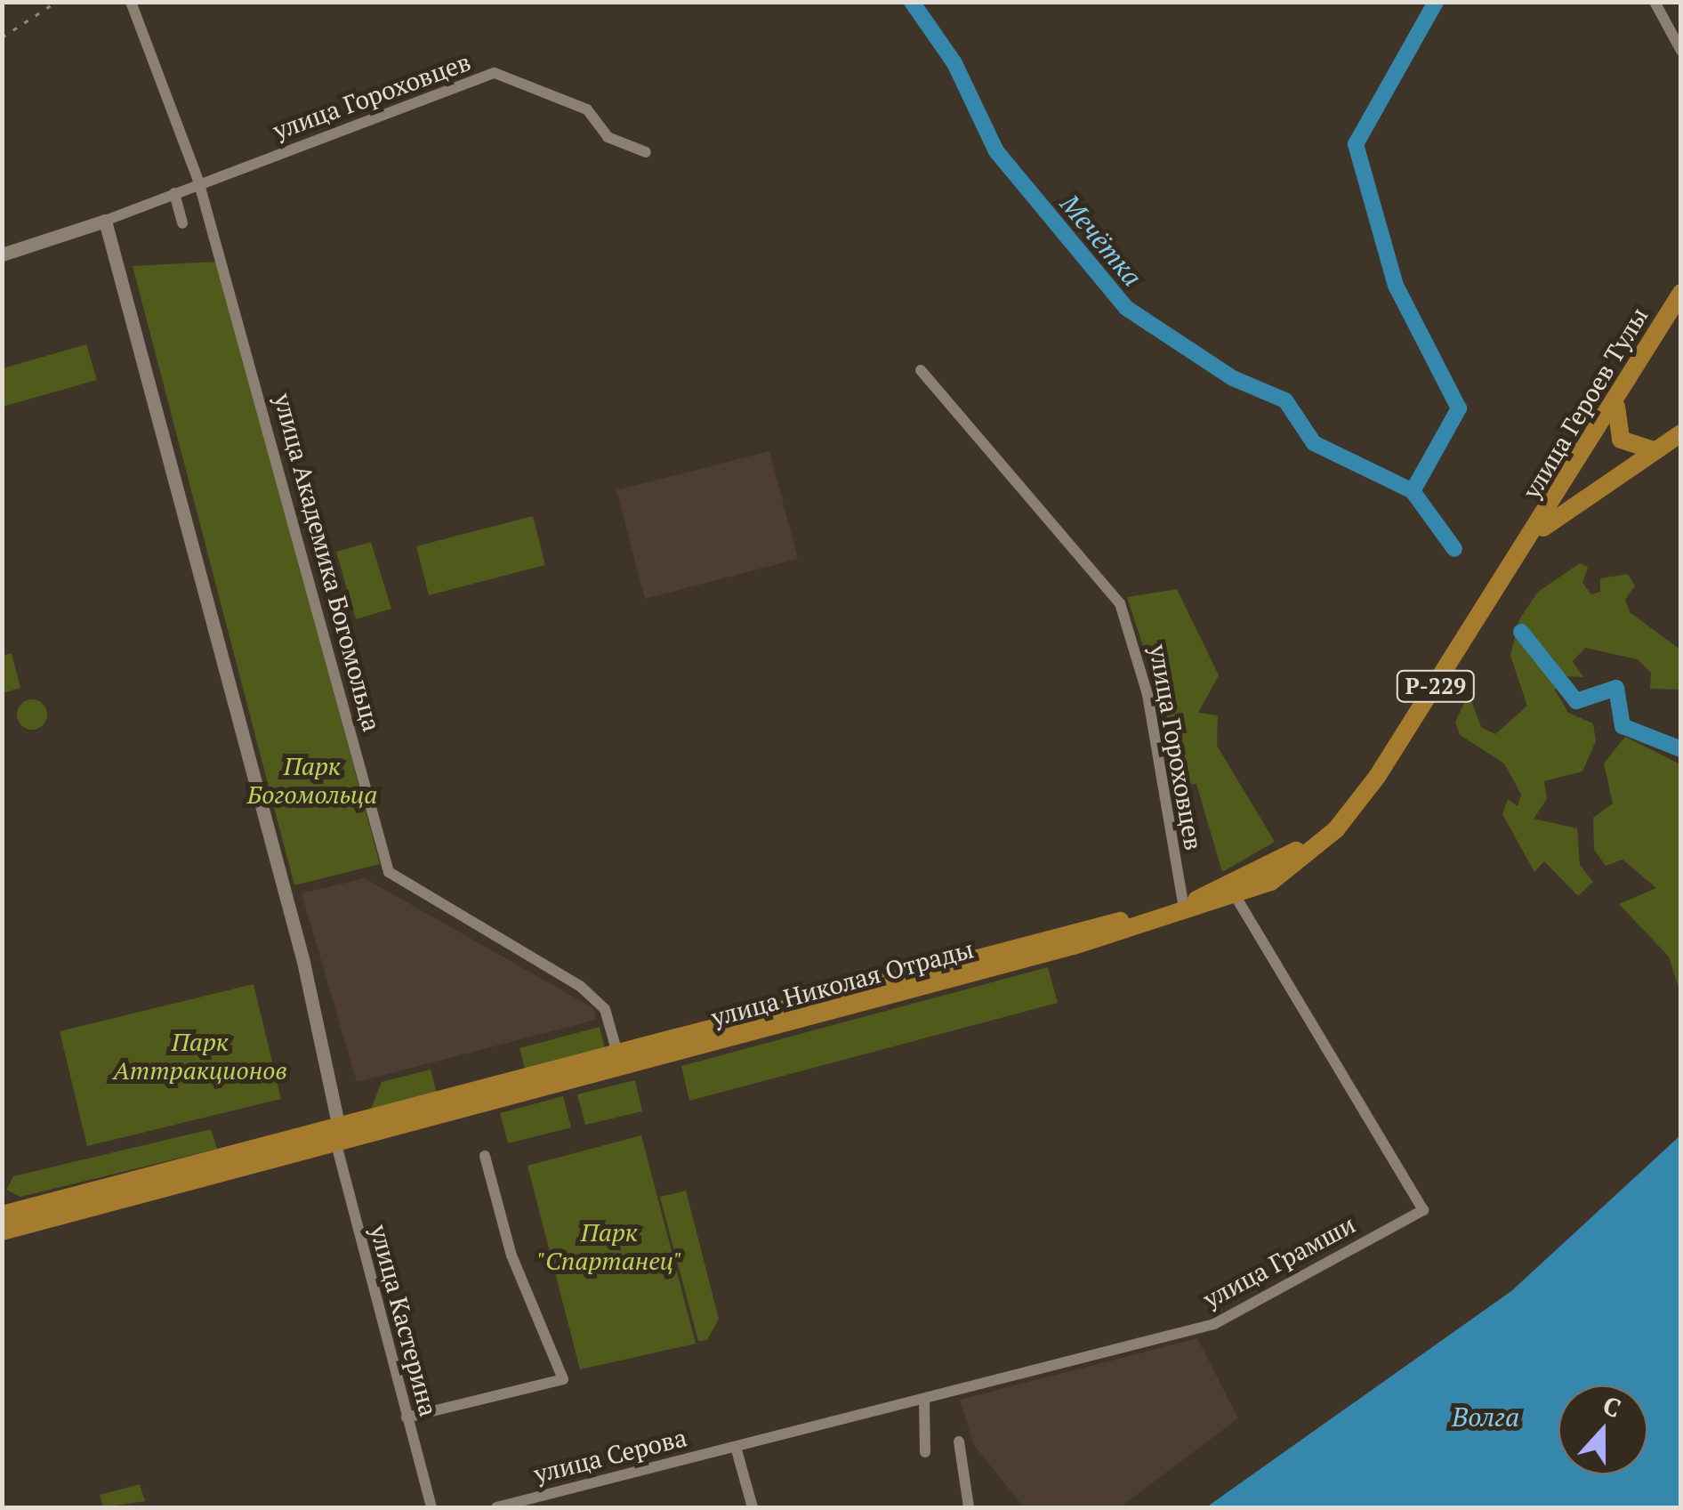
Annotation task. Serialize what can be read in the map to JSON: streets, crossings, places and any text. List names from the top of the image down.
{
  "streets": {
    "main road": ["улица Героев Тулы", "Р-229", "улица Николая Отрады"],
    "street": [
      "улица Гороховцев",
      "улица Академика Богомольца",
      "улица Грамши",
      "улица Кастерина",
      "улица Серова"
    ]
  },
  "crossings": [
    ["улица Гороховцев", "улица Академика Богомольца"],
    ["улица Гороховцев", "улица Николая Отрады"],
    ["улица Героев Тулы", "улица Николая Отрады"],
    ["улица Академика Богомольца", "улица Николая Отрады"],
    ["улица Николая Отрады", "улица Грамши"],
    ["улица Николая Отрады", "улица Кастерина"],
    ["улица Грамши", "улица Серова"]
  ],
  "water": ["Мечётка", "Волга"],
  "parks": ["Парк Богомольца", "Парк Аттракционов", "Парк \"Спартанец\""],
  "north": "top"
}
